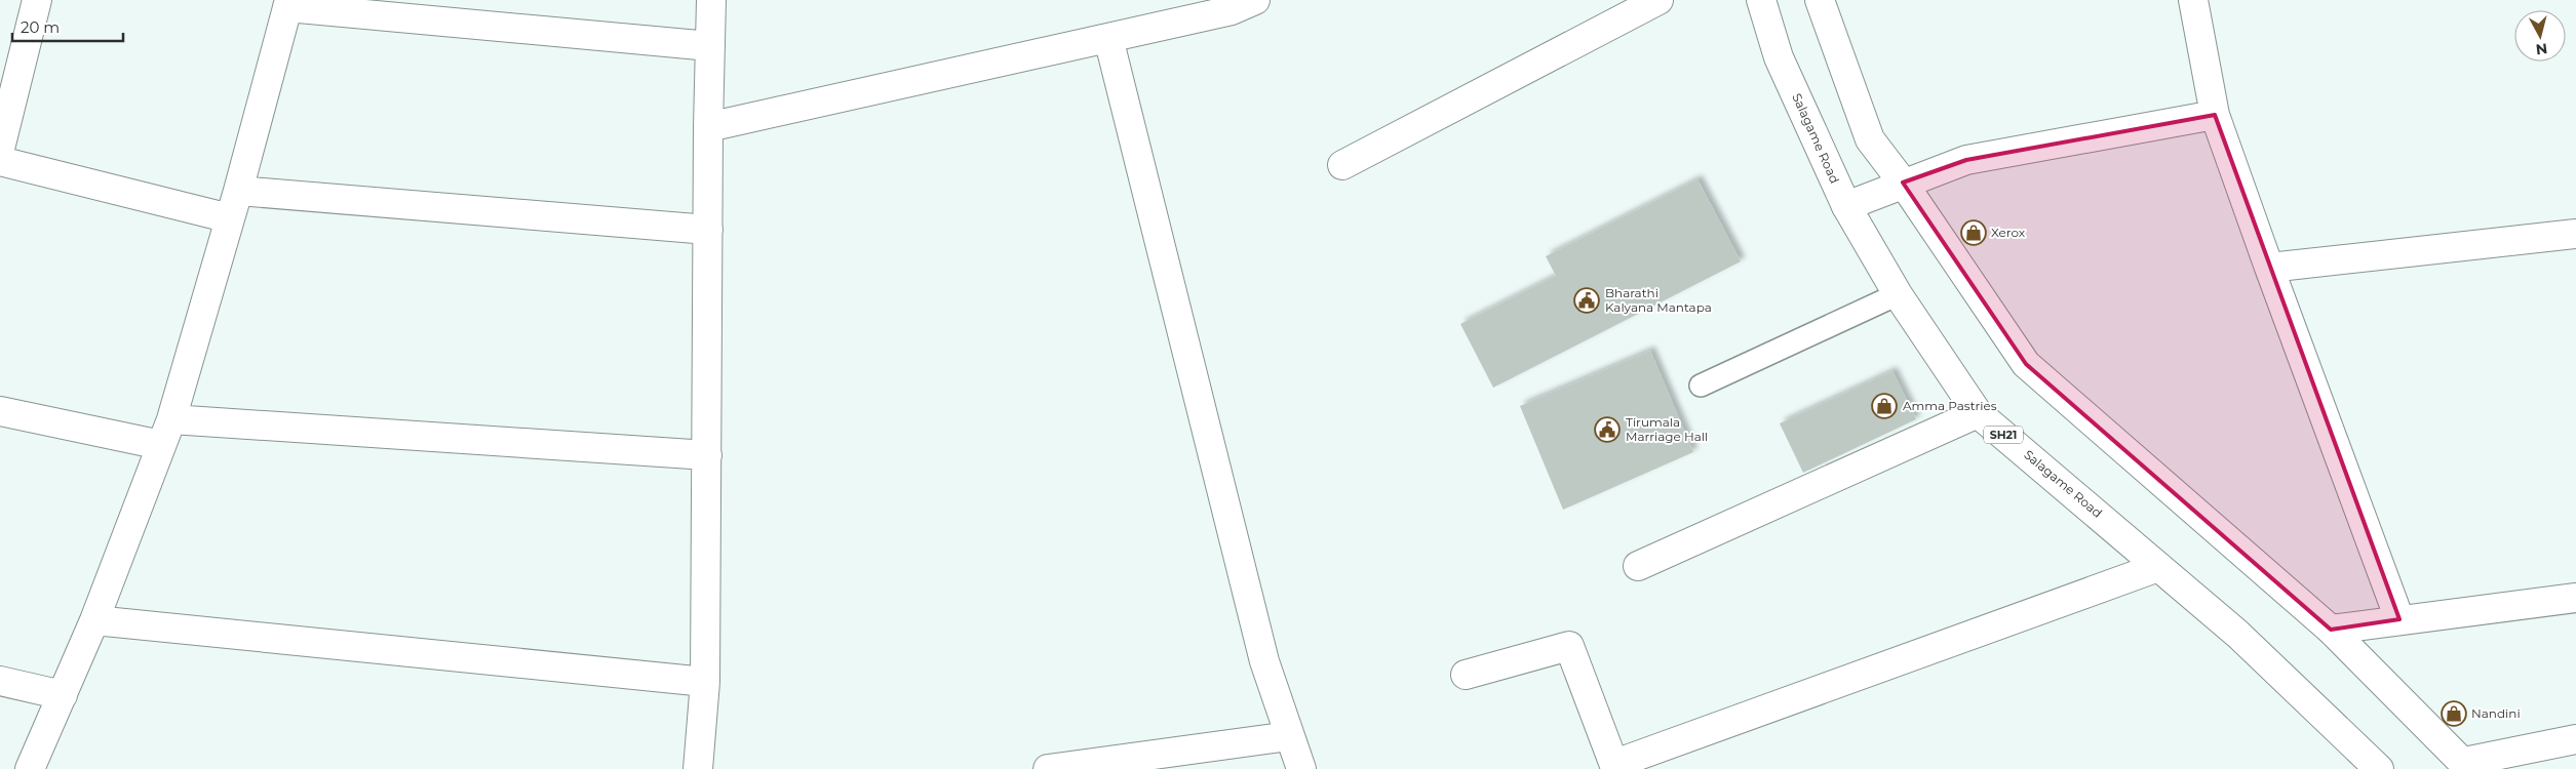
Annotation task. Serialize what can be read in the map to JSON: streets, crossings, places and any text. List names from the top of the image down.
{
  "streets": {
    "street": ["Salagame Road", "SH21"]
  },
  "places": {
    "shop": ["Xerox", "Amma Pastries", "Nandini"],
    "public building": ["Bharathi Kalyana Mantapa", "Tirumala Marriage Hall"]
  },
  "scale_bar": "20 m",
  "north": "bottom"
}
